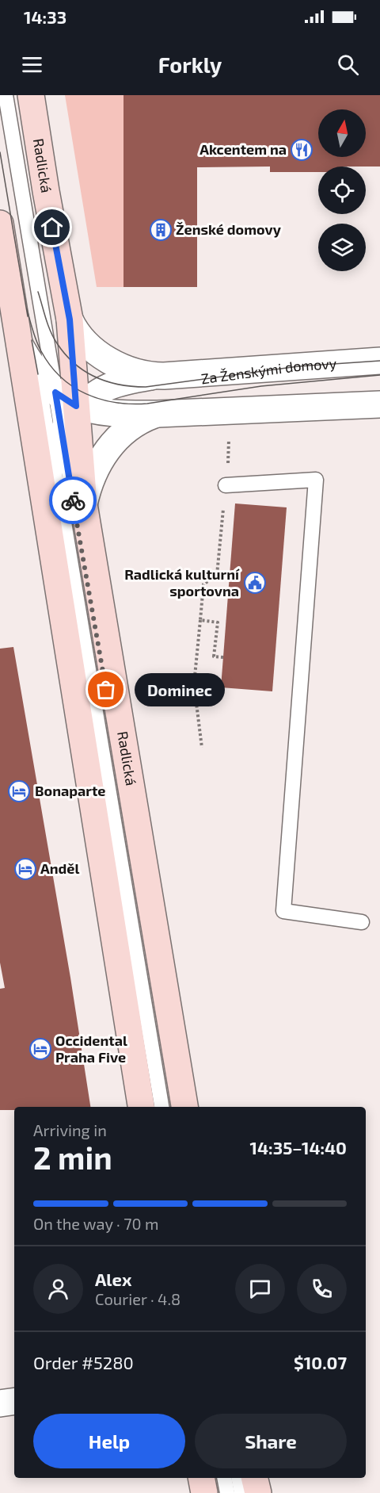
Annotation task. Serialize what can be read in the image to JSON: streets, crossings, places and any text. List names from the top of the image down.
{
  "streets": {
    "main road": ["Radlická"],
    "street": ["Za Ženskými domovy"]
  },
  "places": {
    "restaurant": ["Akcentem na"],
    "building": ["Ženské domovy"],
    "public building": ["Radlická kulturní sportovna"],
    "other": ["Dominec"],
    "hotel": ["Bonaparte", "Anděl", "Occidental Praha Five"]
  },
  "north": "top",
  "page": {
    "status": "14:33",
    "header": "Forkly",
    "bubble": "Dominec",
    "heading": ["2 min", "Arriving in", "14:35–14:40"],
    "panel": [
      "Alex",
      "Courier · 4.8",
      "Order #5280",
      "$10.07"
    ],
    "bar": "On the way · 70 m",
    "buttons": ["Help", "Share"]
  }
}
